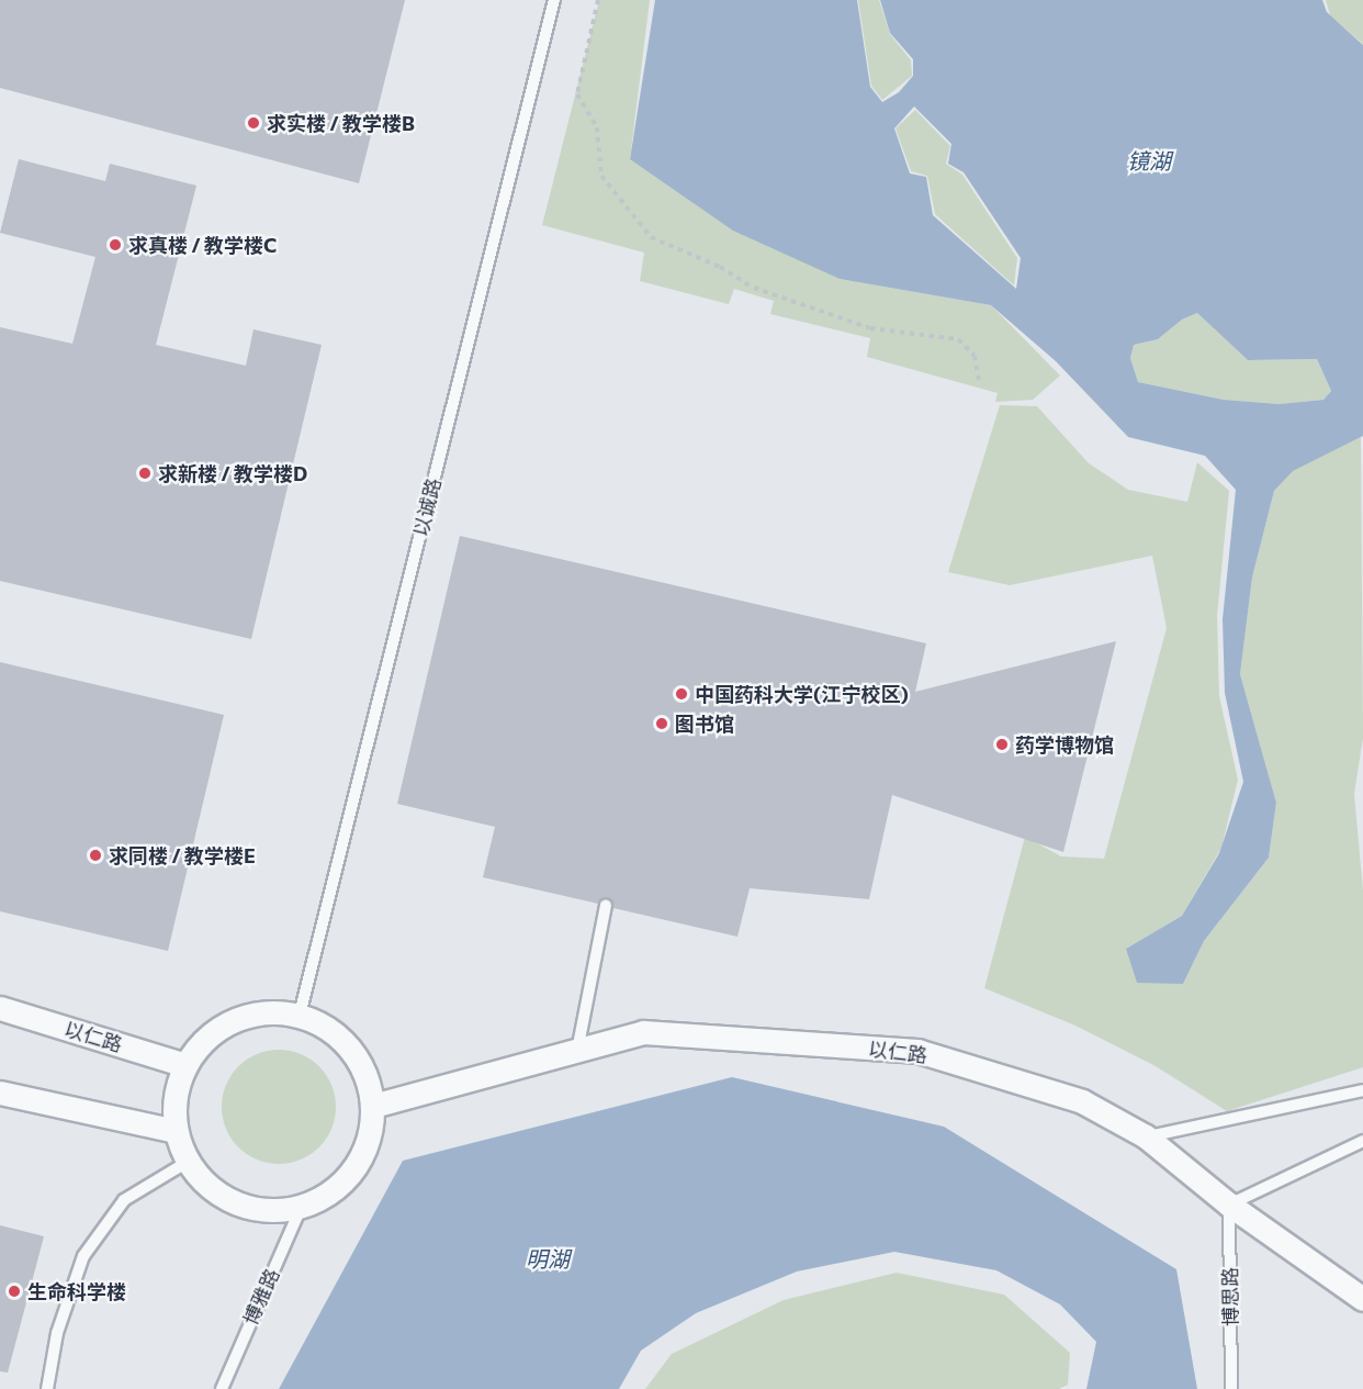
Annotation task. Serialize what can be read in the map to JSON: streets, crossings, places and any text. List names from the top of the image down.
{
  "streets": {
    "street": ["以仁路"],
    "lane": ["以诚路", "博雅路", "博思路"]
  },
  "crossings": [
    ["以诚路", "以仁路"],
    ["以诚路", "博雅路"],
    ["以仁路", "博雅路"],
    ["以仁路", "博思路"]
  ],
  "water": ["镜湖", "明湖"],
  "places": [
    "求实楼 / 教学楼B",
    "求真楼 / 教学楼C",
    "求新楼 / 教学楼D",
    "中国药科大学(江宁校区)",
    "图书馆",
    "药学博物馆",
    "求同楼 / 教学楼E",
    "生命科学楼"
  ]
}
